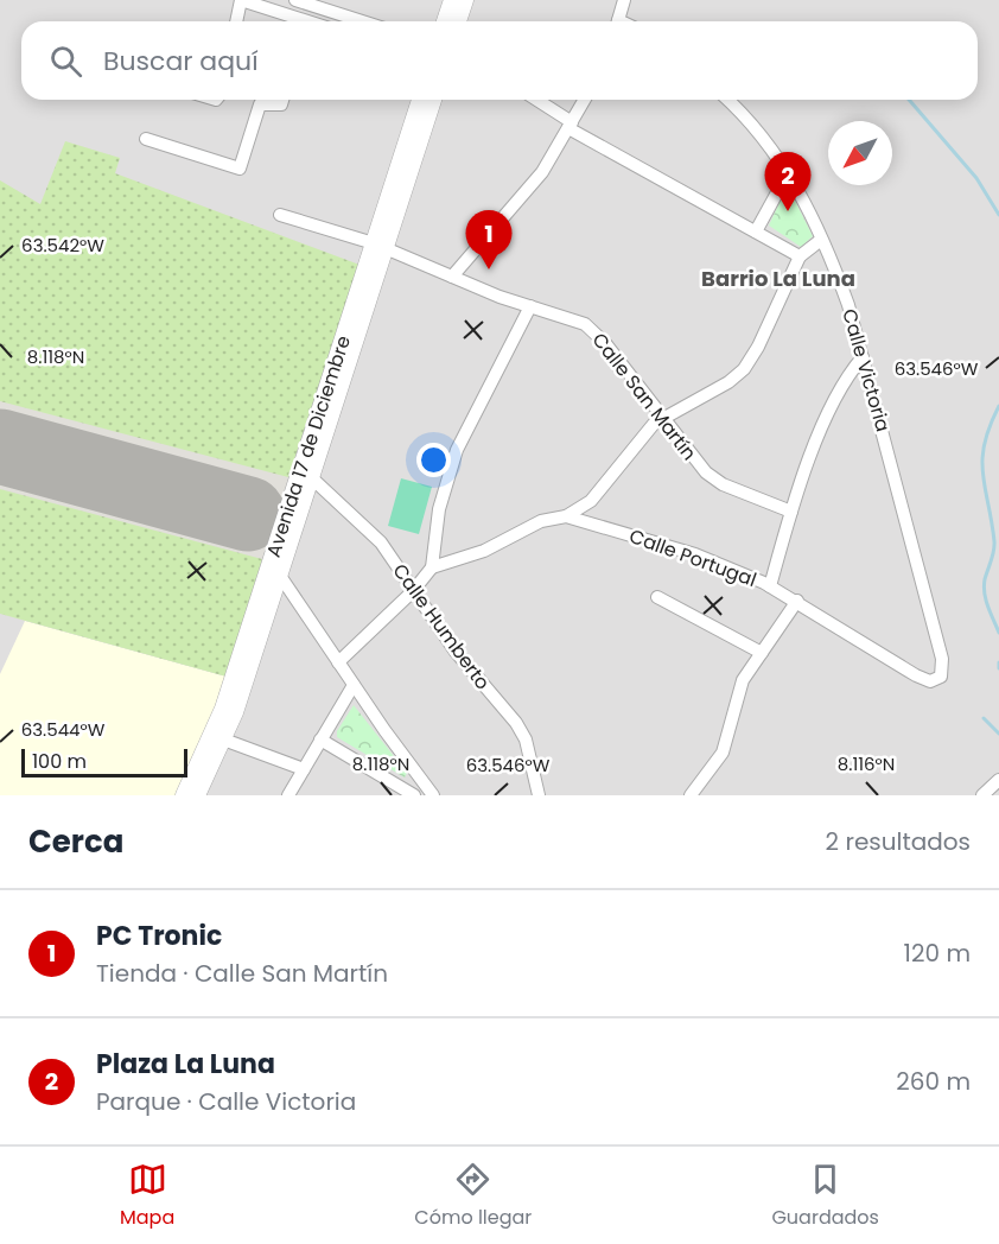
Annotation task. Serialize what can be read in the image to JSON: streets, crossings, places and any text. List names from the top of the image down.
{
  "streets": {
    "street": [
      "Calle Victoria",
      "Calle San Martín",
      "Avenida 17 de Diciembre",
      "Calle Portugal",
      "Calle Humberto"
    ]
  },
  "crossings": [
    ["Calle Victoria", "Calle Portugal"],
    ["Calle San Martín", "Avenida 17 de Diciembre"],
    ["Avenida 17 de Diciembre", "Calle Humberto"]
  ],
  "districts": ["Barrio La Luna"],
  "scale_bar": "100 m",
  "north": "bottom left",
  "page": {
    "search": "Buscar aquí",
    "pins": ["2", "1"],
    "scale": "100 m",
    "heading": ["Cerca", "2 resultados"],
    "list": [
      {
        "mark": "1",
        "name": "PC Tronic",
        "note": "Tienda · Calle San Martín",
        "value": "120 m"
      },
      {
        "mark": "2",
        "name": "Plaza La Luna",
        "note": "Parque · Calle Victoria",
        "value": "260 m"
      }
    ],
    "nav": ["Mapa", "Cómo llegar", "Guardados"]
  },
  "coordinates": [
    "63.542°W",
    "8.118°N",
    "63.546°W",
    "63.544°W",
    "8.116°N"
  ]
}
